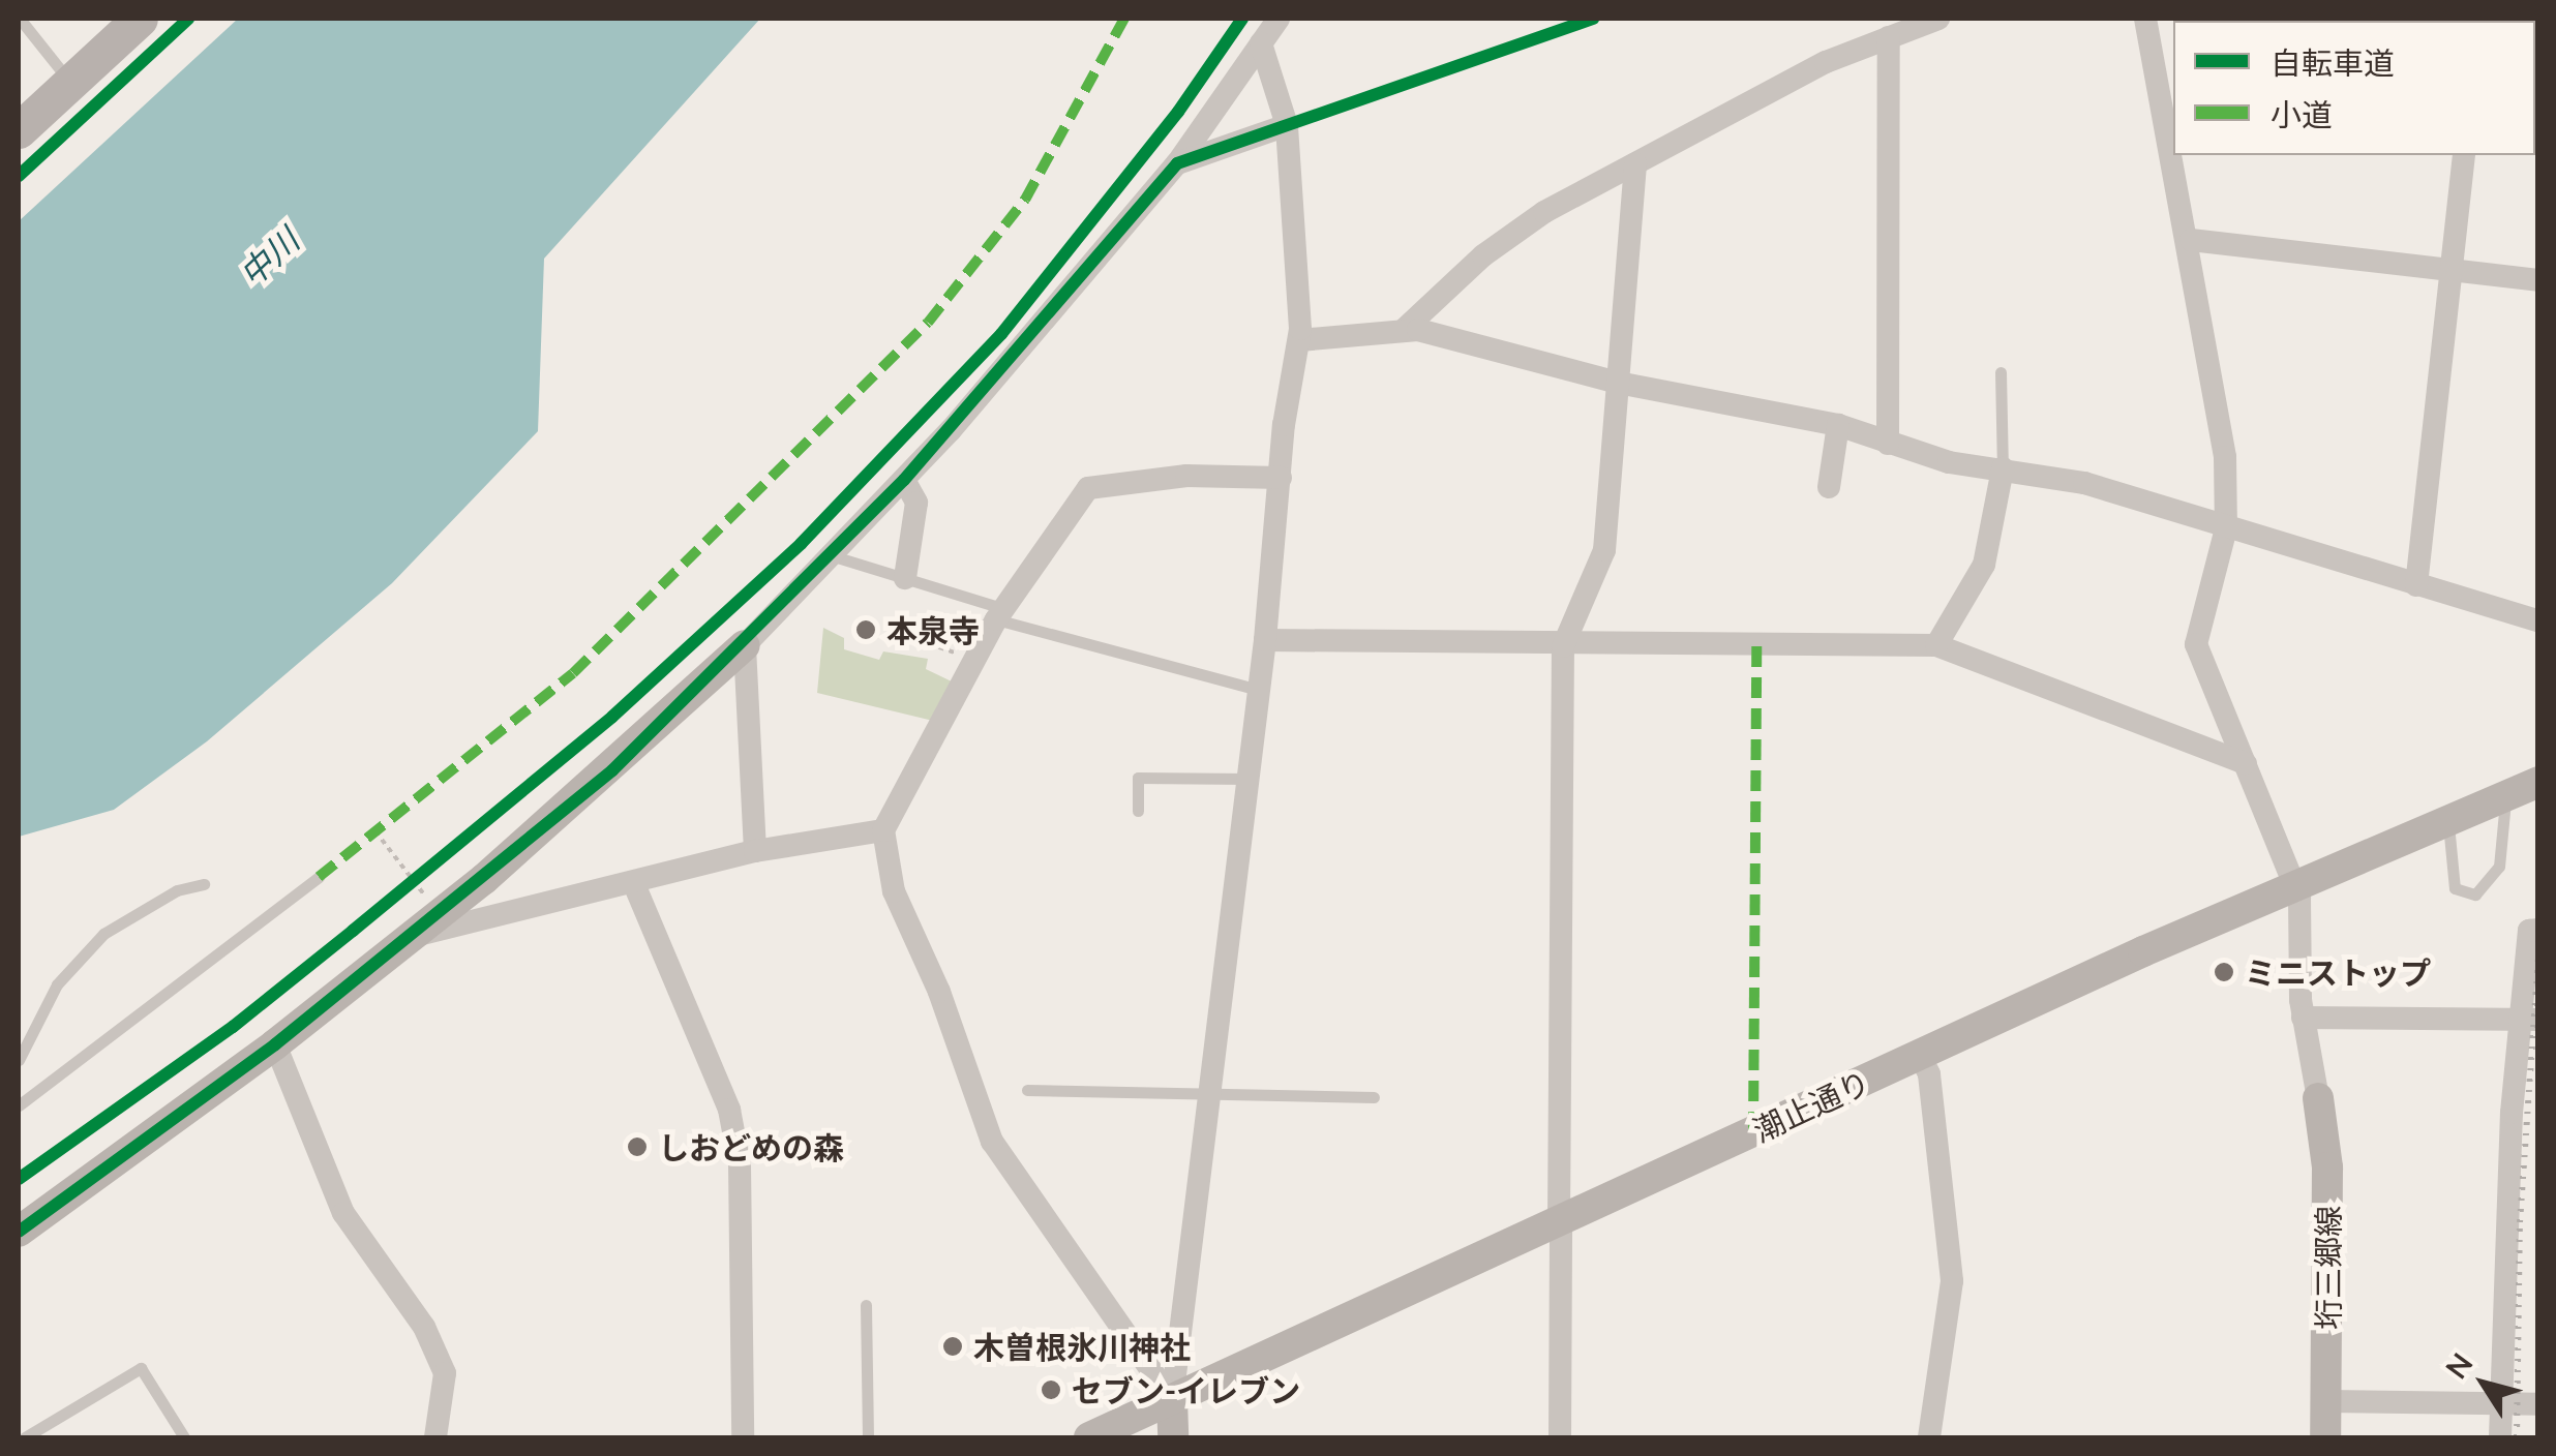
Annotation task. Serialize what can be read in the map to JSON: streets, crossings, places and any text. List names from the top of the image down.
{
  "streets": {
    "street": ["潮止通り", "垳三郷線"]
  },
  "water": ["中川"],
  "places": [
    "本泉寺",
    "ミニストップ",
    "しおどめの森",
    "木曽根氷川神社",
    "セブン-イレブン"
  ],
  "legend": ["自転車道", "小道"],
  "north": "top left"
}
